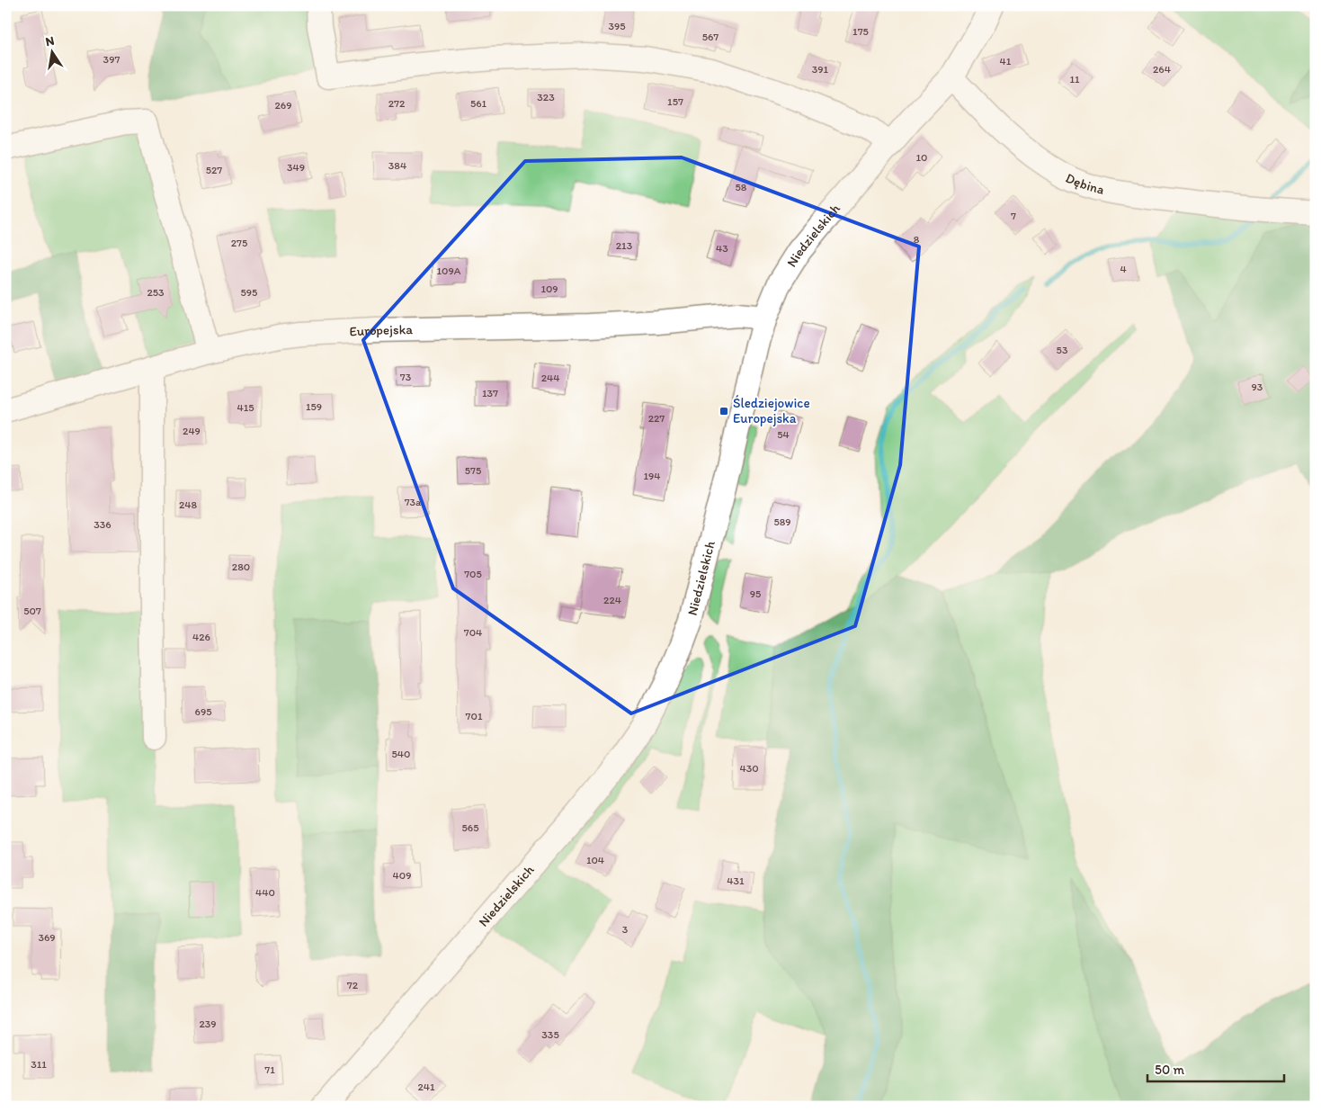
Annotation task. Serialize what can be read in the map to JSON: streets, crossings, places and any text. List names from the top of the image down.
{
  "streets": {
    "street": ["Dębina", "Niedzielskich", "Europejska"]
  },
  "crossings": [
    ["Dębina", "Niedzielskich"],
    ["Niedzielskich", "Europejska"]
  ],
  "places": {
    "transit": ["Śledziejowice Europejska"]
  },
  "house_numbers": [
    "395",
    "175",
    "567",
    "397",
    "41",
    "391",
    "264",
    "11",
    "323",
    "157",
    "272",
    "561",
    "269",
    "10",
    "384",
    "349",
    "527",
    "58",
    "7",
    "8",
    "275",
    "213",
    "43",
    "4",
    "109A",
    "109",
    "253",
    "595",
    "53",
    "73",
    "244",
    "93",
    "137",
    "159",
    "415",
    "227",
    "249",
    "54",
    "575",
    "194",
    "73a",
    "248",
    "589",
    "336",
    "280",
    "705",
    "95",
    "224",
    "507",
    "704",
    "426",
    "695",
    "701",
    "540",
    "430",
    "565",
    "104",
    "409",
    "431",
    "440",
    "3",
    "369",
    "72",
    "239",
    "335",
    "311",
    "71",
    "241"
  ],
  "scale_bar": "50 m",
  "north": "top"
}
